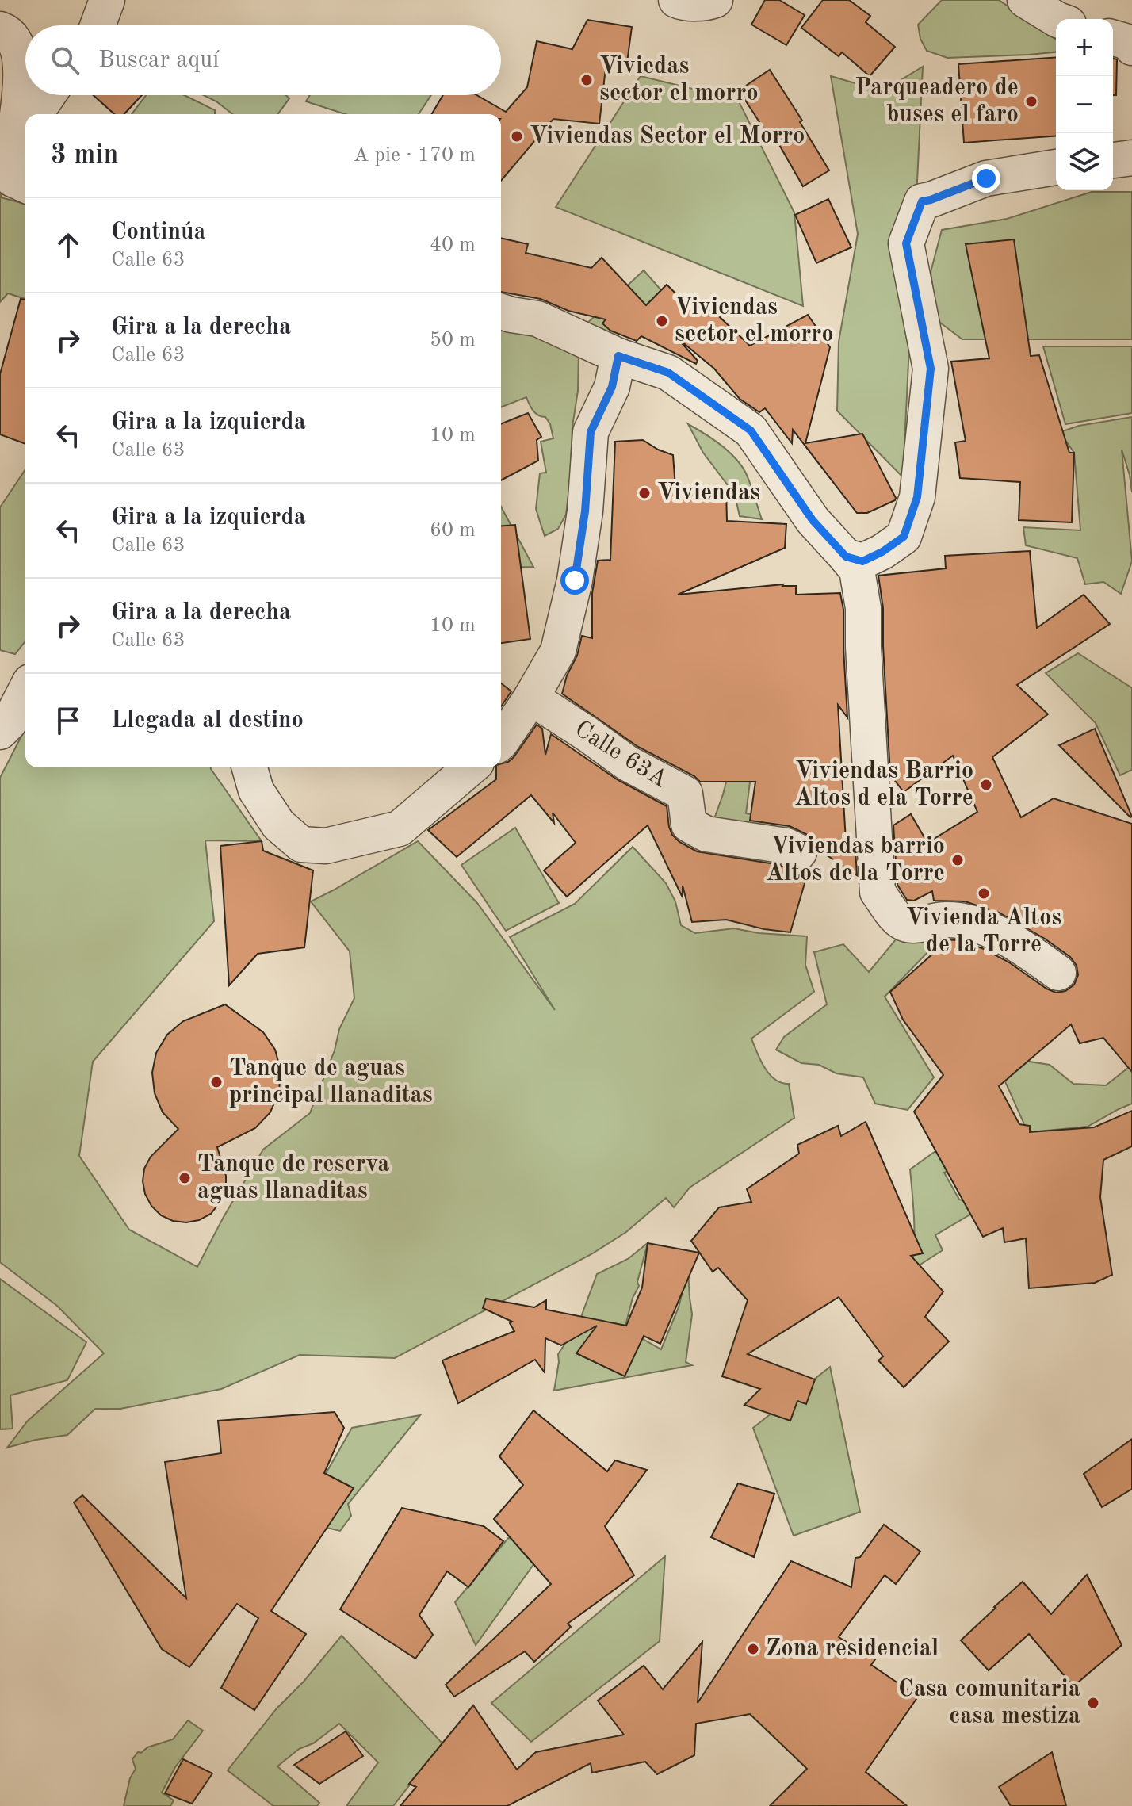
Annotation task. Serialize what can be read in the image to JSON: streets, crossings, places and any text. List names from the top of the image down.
{
  "streets": {
    "street": ["Calle 63A"]
  },
  "places": [
    "Viviedas sector el morro",
    "Parqueadero de buses el faro",
    "Viviendas Sector el Morro",
    "Viviendas sector el morro",
    "Viviendas",
    "Viviendas Barrio Altos d ela Torre",
    "Viviendas barrio Altos de la Torre",
    "Vivienda Altos de la Torre",
    "Tanque de aguas principal llanaditas",
    "Tanque de reserva aguas llanaditas",
    "Zona residencial",
    "Casa comunitaria casa mestiza"
  ],
  "page": {
    "map_buttons": ["+", "−"],
    "search": "Buscar aquí",
    "heading": ["3 min", "A pie · 170 m"],
    "list": [
      ["Continúa", "Calle 63", "40 m"],
      ["Gira a la derecha", "Calle 63", "50 m"],
      ["Gira a la izquierda", "Calle 63", "10 m"],
      ["Gira a la izquierda", "Calle 63", "60 m"],
      ["Gira a la derecha", "Calle 63", "10 m"],
      "Llegada al destino"
    ]
  }
}
